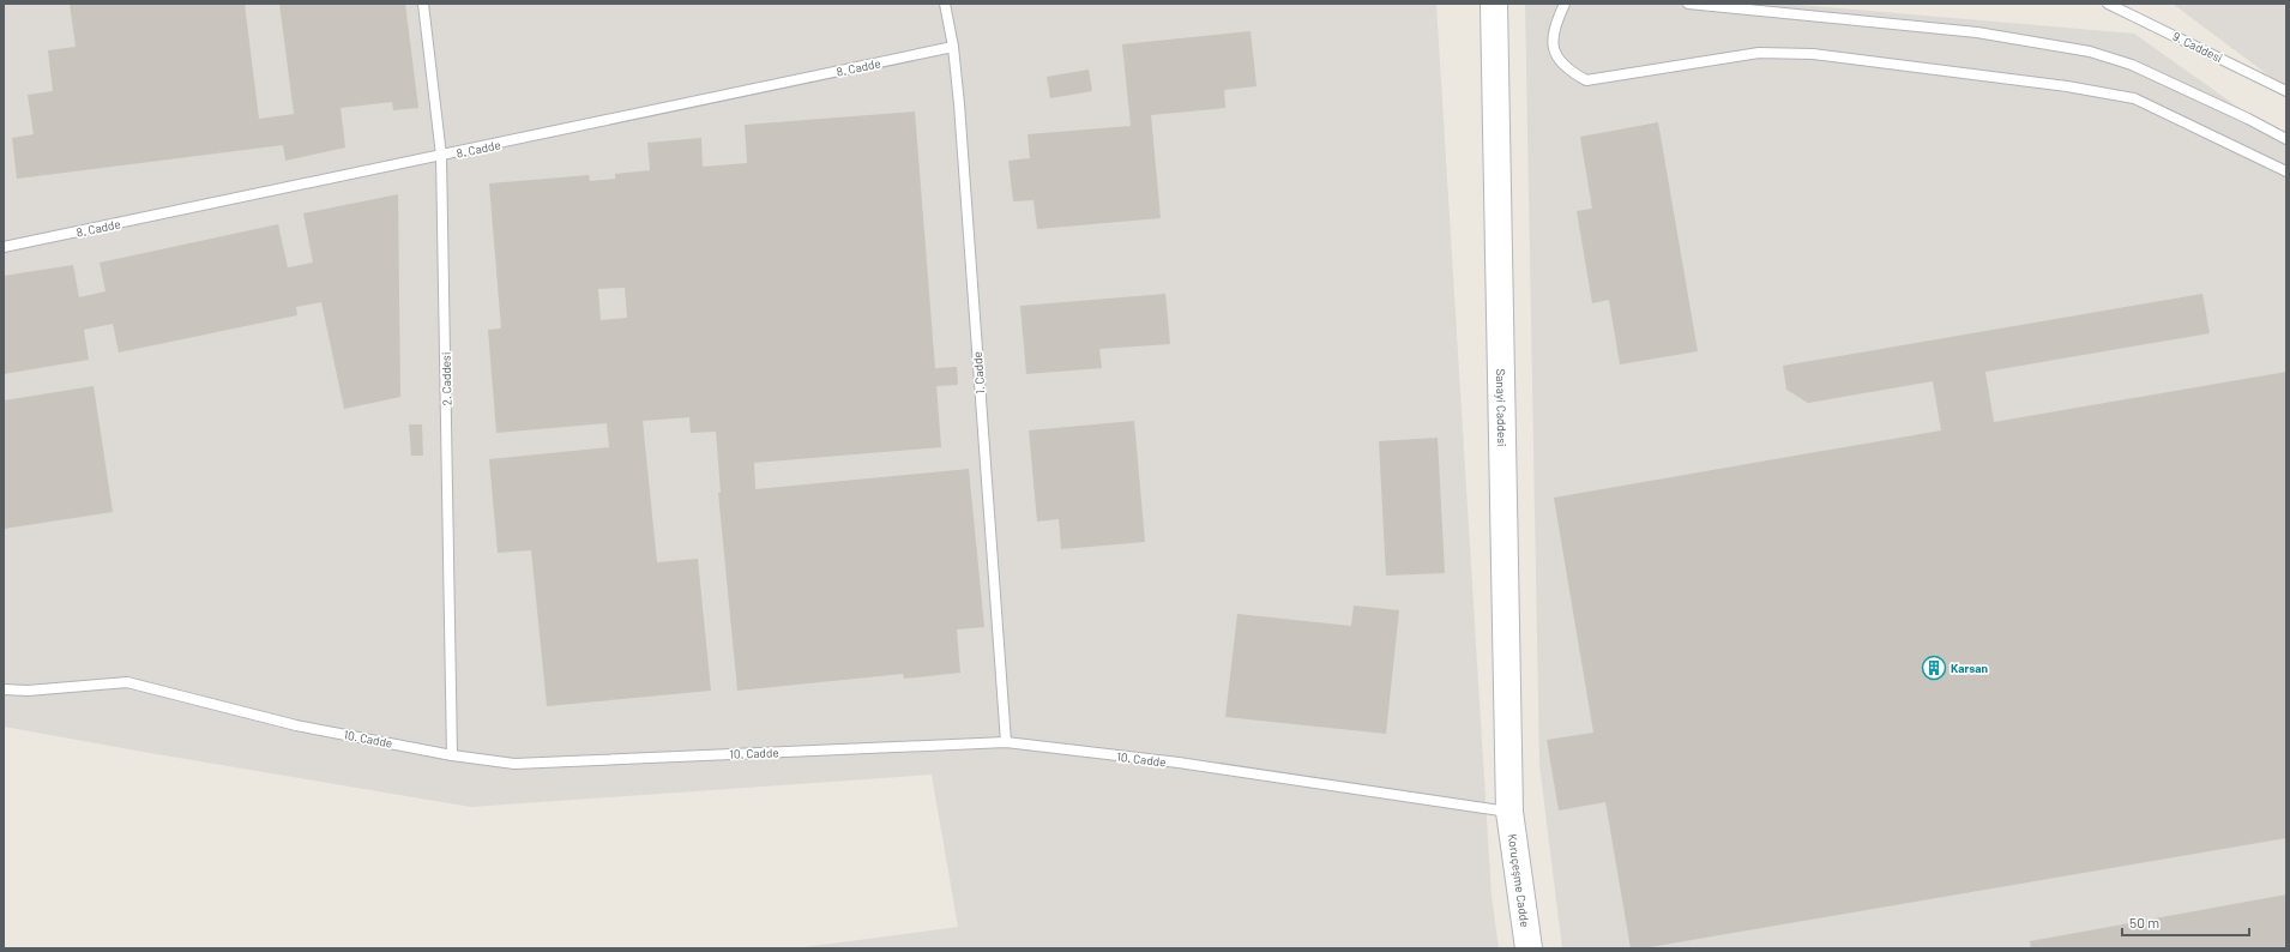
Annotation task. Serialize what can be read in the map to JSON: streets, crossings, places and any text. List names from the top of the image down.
{
  "streets": {
    "street": ["Sanayi Caddesi", "Koruçeşme Cadde"],
    "lane": [
      "9. Caddesi",
      "8. Cadde",
      "1. Cadde",
      "2. Caddesi",
      "10. Cadde"
    ]
  },
  "crossings": [
    ["8. Cadde", "1. Cadde"],
    ["8. Cadde", "2. Caddesi"],
    ["1. Cadde", "10. Cadde"],
    ["2. Caddesi", "10. Cadde"],
    ["Sanayi Caddesi", "10. Cadde"],
    ["Sanayi Caddesi", "Koruçeşme Cadde"],
    ["10. Cadde", "Koruçeşme Cadde"]
  ],
  "places": {
    "building": ["Karsan"]
  },
  "scale_bar": "50 m"
}
